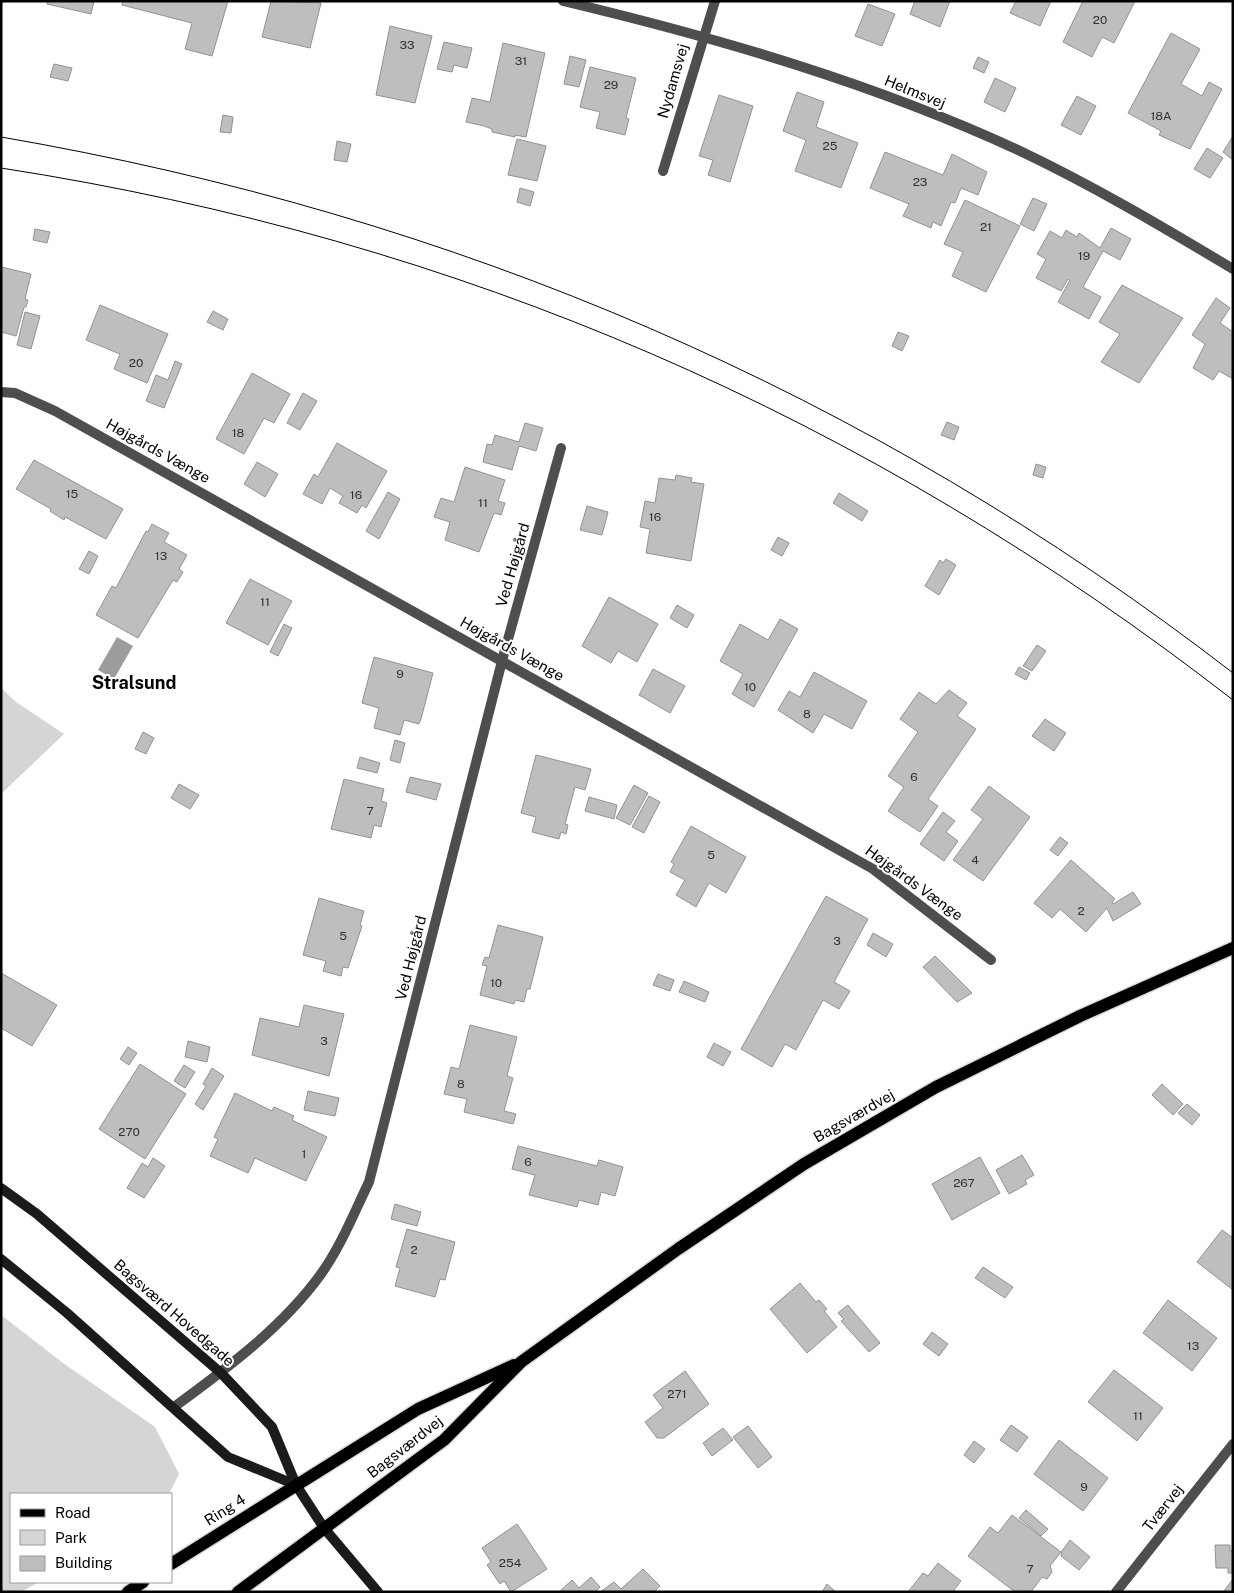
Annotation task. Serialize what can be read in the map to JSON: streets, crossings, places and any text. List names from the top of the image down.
{
  "streets": {
    "main road": ["Bagsværdvej", "Ring 4"],
    "street": [
      "Nydamsvej",
      "Helmsvej",
      "Højgårds Vænge",
      "Ved Højgård",
      "Bagsværd Hovedgade",
      "Tværvej"
    ]
  },
  "crossings": [
    ["Nydamsvej", "Helmsvej"],
    ["Højgårds Vænge", "Ved Højgård"],
    ["Ved Højgård", "Bagsværd Hovedgade"],
    ["Bagsværdvej", "Bagsværd Hovedgade"],
    ["Bagsværdvej", "Ring 4"],
    ["Bagsværd Hovedgade", "Ring 4"]
  ],
  "districts": ["Stralsund"],
  "house_numbers": [
    "20",
    "33",
    "31",
    "29",
    "18A",
    "25",
    "23",
    "21",
    "19",
    "20",
    "18",
    "15",
    "16",
    "11",
    "16",
    "13",
    "11",
    "9",
    "10",
    "8",
    "6",
    "7",
    "5",
    "4",
    "2",
    "5",
    "3",
    "10",
    "3",
    "8",
    "270",
    "1",
    "6",
    "267",
    "2",
    "13",
    "271",
    "11",
    "9",
    "254",
    "7"
  ],
  "legend": ["Road", "Park", "Building"]
}
